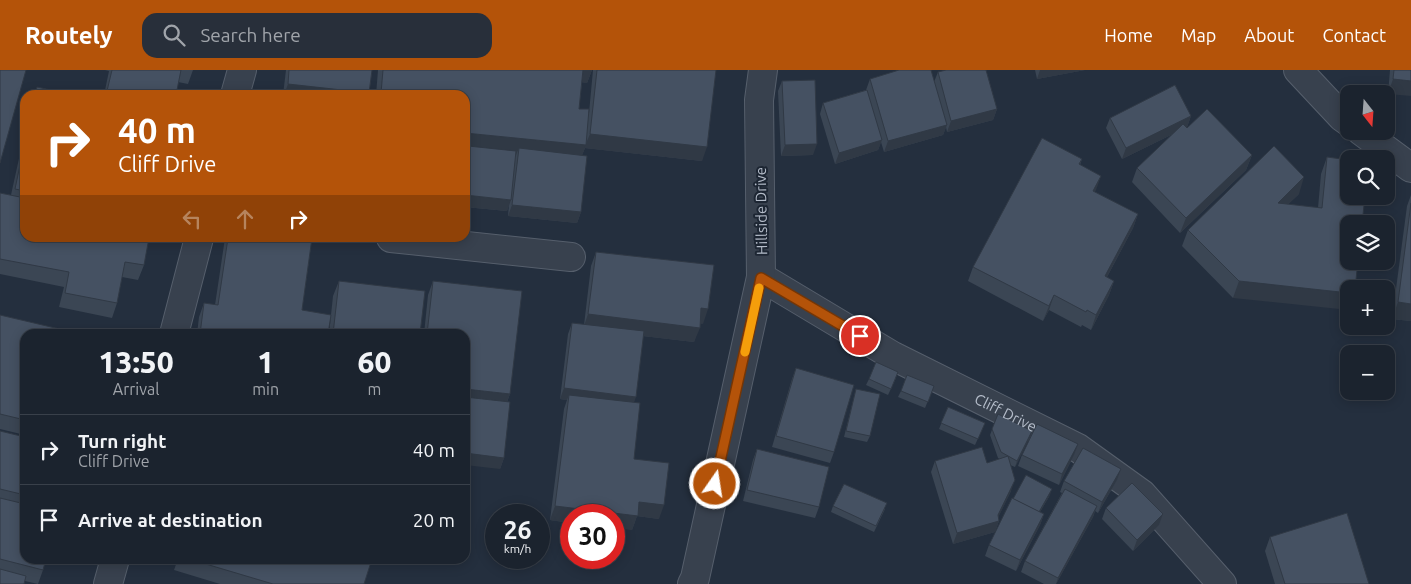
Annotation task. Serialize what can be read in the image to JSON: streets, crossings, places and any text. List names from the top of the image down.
{
  "streets": {
    "street": ["Hillside Drive", "Cliff Drive"]
  },
  "crossings": [
    ["Hillside Drive", "Cliff Drive"]
  ],
  "north": "bottom",
  "page": {
    "header": "Routely",
    "search": "Search here",
    "nav": [
      "Home",
      "Map",
      "About",
      "Contact"
    ],
    "map_buttons": ["+", "−"],
    "turn": ["40 m", "Cliff Drive"],
    "eta": [
      "13:50",
      "Arrival",
      "1",
      "min",
      "60",
      "m"
    ],
    "list": [
      {
        "name": "Turn right",
        "note": "Cliff Drive",
        "value": "40 m"
      },
      {
        "name": "Arrive at destination",
        "value": "20 m"
      }
    ],
    "speed": "26 km/h",
    "limit": "30"
  }
}
